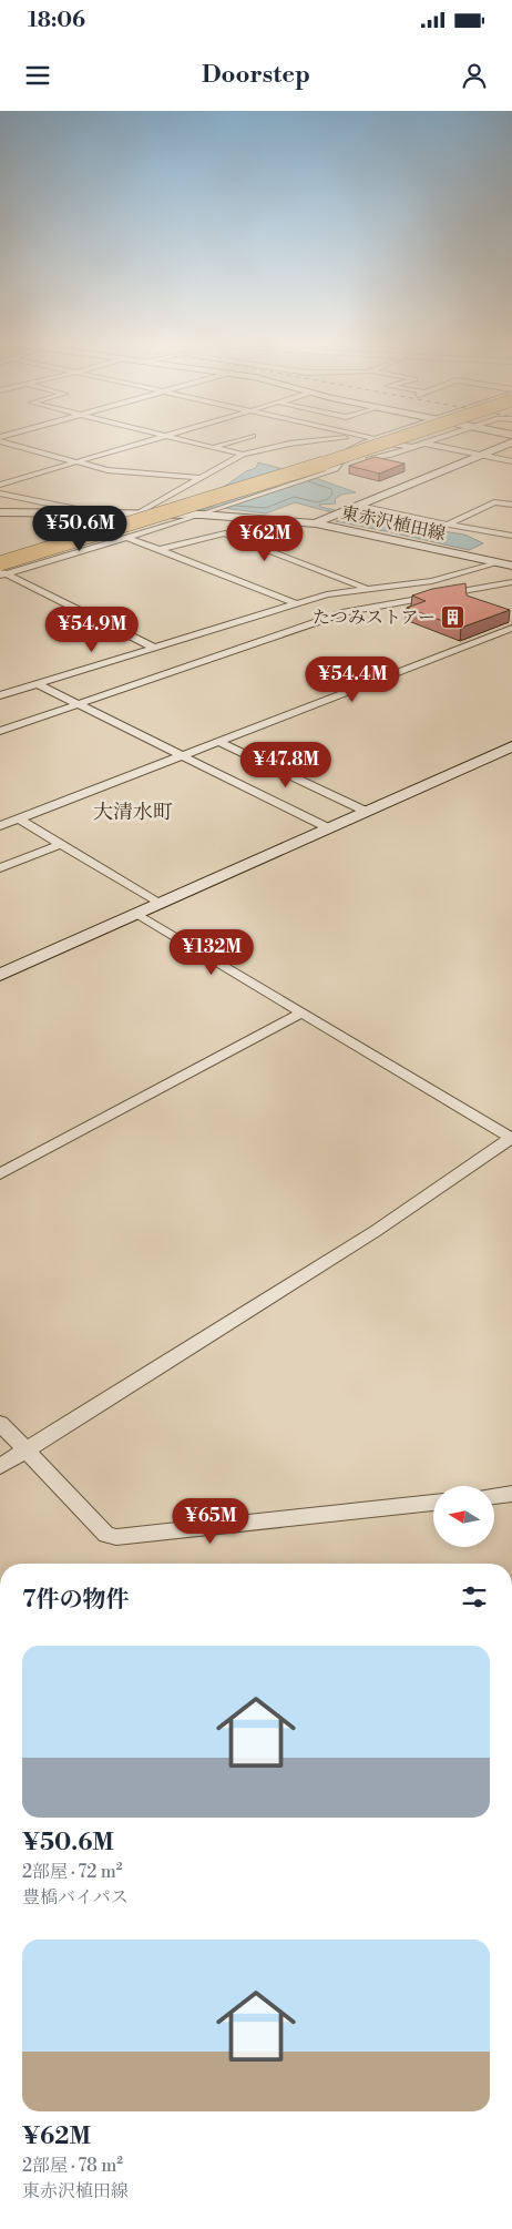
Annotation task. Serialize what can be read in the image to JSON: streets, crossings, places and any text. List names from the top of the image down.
{
  "streets": {
    "street": ["東赤沢植田線"]
  },
  "districts": ["大清水町"],
  "places": {
    "building": ["たつみストアー"]
  },
  "north": "left",
  "page": {
    "status": "18:06",
    "header": "Doorstep",
    "price": [
      "¥50.6M",
      "¥62M",
      "¥54.9M",
      "¥54.4M",
      "¥47.8M",
      "¥132M",
      "¥65M"
    ],
    "heading": "7件の物件",
    "list": [
      {
        "name": "¥50.6M",
        "note": "2部屋 · 72 m² · 豊橋バイパス"
      },
      {
        "name": "¥62M",
        "note": "2部屋 · 78 m² · 東赤沢植田線"
      }
    ]
  }
}
